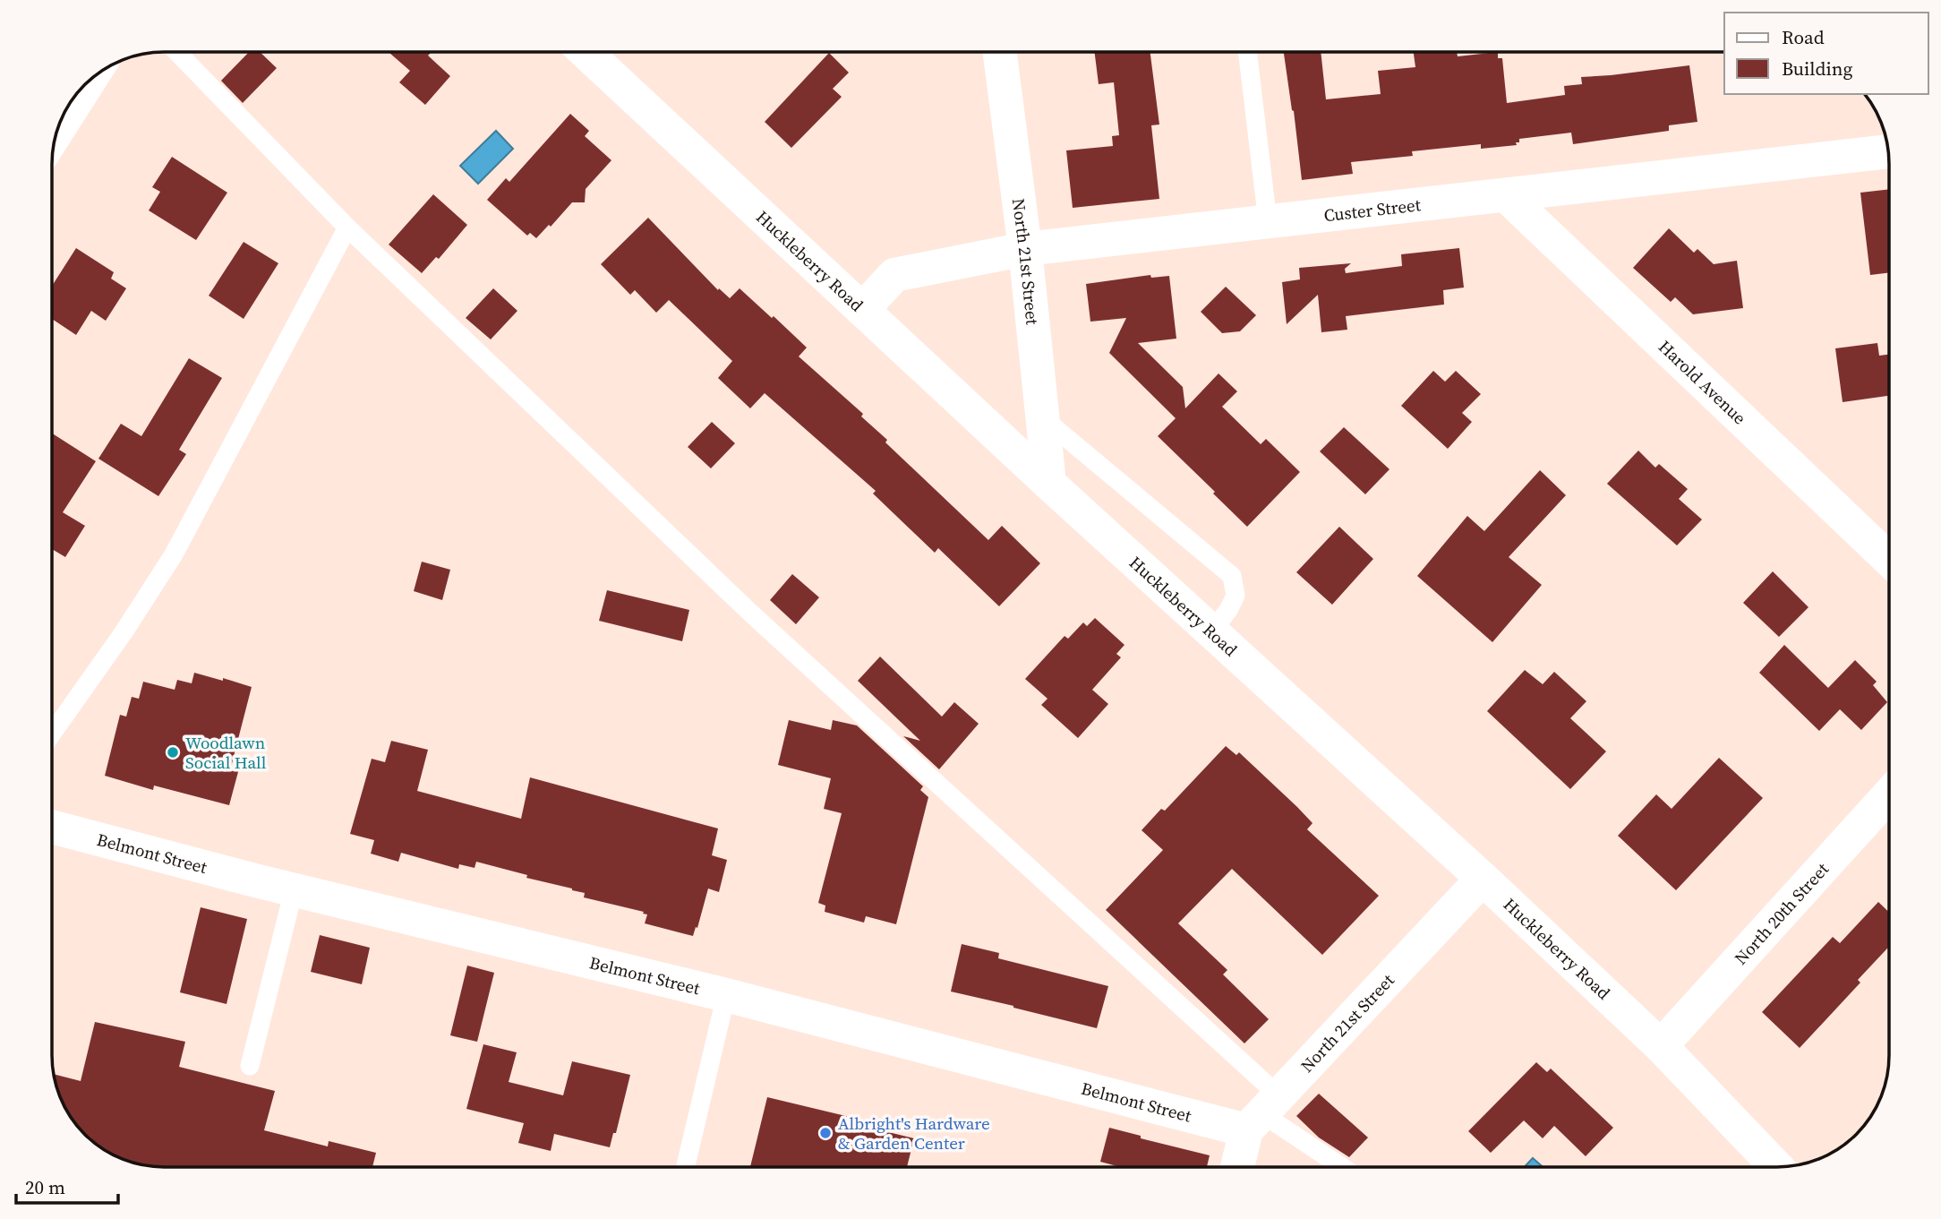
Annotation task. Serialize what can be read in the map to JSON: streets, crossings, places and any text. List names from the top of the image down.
{
  "streets": {
    "street": [
      "Custer Street",
      "Huckleberry Road",
      "North 21st Street",
      "Harold Avenue",
      "Belmont Street",
      "North 20th Street"
    ]
  },
  "crossings": [
    ["Custer Street", "Huckleberry Road"],
    ["Custer Street", "North 21st Street"],
    ["Custer Street", "Harold Avenue"],
    ["Huckleberry Road", "North 21st Street"],
    ["Huckleberry Road", "North 20th Street"],
    ["North 21st Street", "Belmont Street"]
  ],
  "places": ["Woodlawn Social Hall", "Albright's Hardware & Garden Center"],
  "legend": ["Road", "Building"],
  "scale_bar": "20 m"
}
